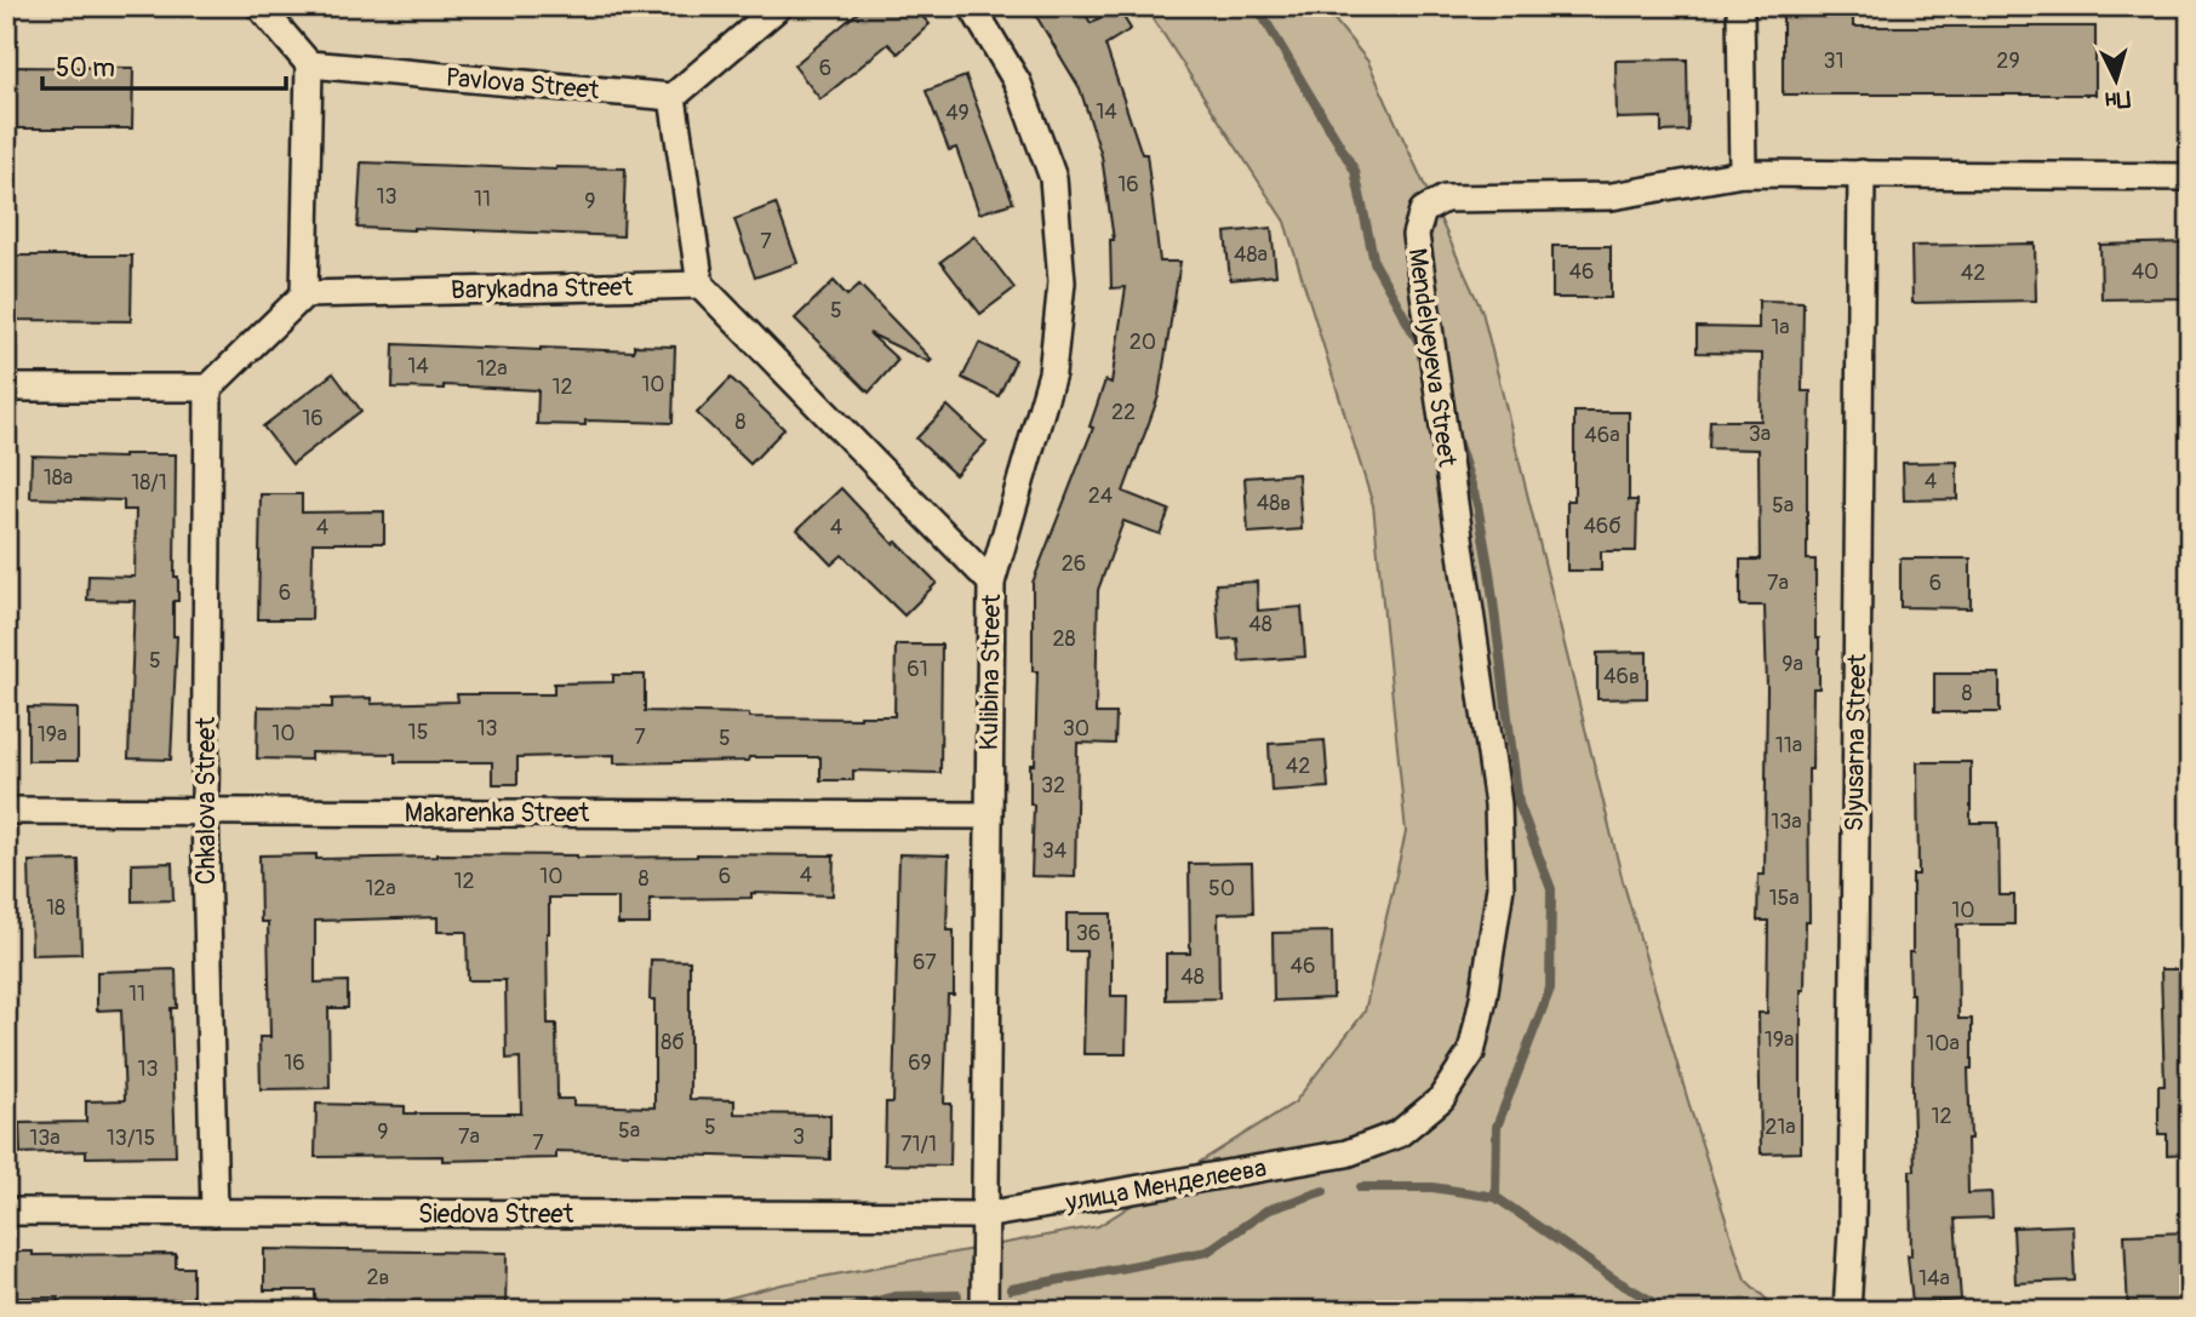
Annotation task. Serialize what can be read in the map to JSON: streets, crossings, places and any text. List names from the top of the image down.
{
  "streets": {
    "street": [
      "Pavlova Street",
      "Barykadna Street",
      "Mendelyeyeva Street",
      "Kulibina Street",
      "Slyusarna Street",
      "Chkalova Street",
      "Makarenka Street",
      "улица Менделеева",
      "Siedova Street"
    ]
  },
  "crossings": [
    ["Mendelyeyeva Street", "Slyusarna Street"],
    ["Mendelyeyeva Street", "улица Менделеева"],
    ["Kulibina Street", "Makarenka Street"],
    ["Kulibina Street", "улица Менделеева"],
    ["Kulibina Street", "Siedova Street"],
    ["Chkalova Street", "Makarenka Street"],
    ["Chkalova Street", "Siedova Street"],
    ["улица Менделеева", "Siedova Street"]
  ],
  "house_numbers": [
    "31",
    "29",
    "6",
    "14",
    "49",
    "16",
    "13",
    "11",
    "9",
    "7",
    "48а",
    "46",
    "40",
    "42",
    "5",
    "1а",
    "20",
    "14",
    "12а",
    "10",
    "12",
    "22",
    "16",
    "8",
    "3а",
    "46а",
    "18а",
    "4",
    "18/1",
    "24",
    "48в",
    "5а",
    "46б",
    "4",
    "4",
    "26",
    "7а",
    "6",
    "6",
    "48",
    "28",
    "5",
    "9а",
    "61",
    "46в",
    "8",
    "13",
    "30",
    "15",
    "10",
    "19а",
    "7",
    "5",
    "11а",
    "42",
    "32",
    "13а",
    "34",
    "4",
    "10",
    "6",
    "8",
    "12",
    "12а",
    "50",
    "15а",
    "18",
    "10",
    "36",
    "67",
    "46",
    "48",
    "11",
    "19а",
    "8б",
    "10а",
    "16",
    "69",
    "13",
    "12",
    "5",
    "21а",
    "5а",
    "9",
    "7а",
    "3",
    "13а",
    "13/15",
    "7",
    "71/1",
    "2в",
    "14а"
  ],
  "scale_bar": "50 m",
  "north": "bottom"
}
